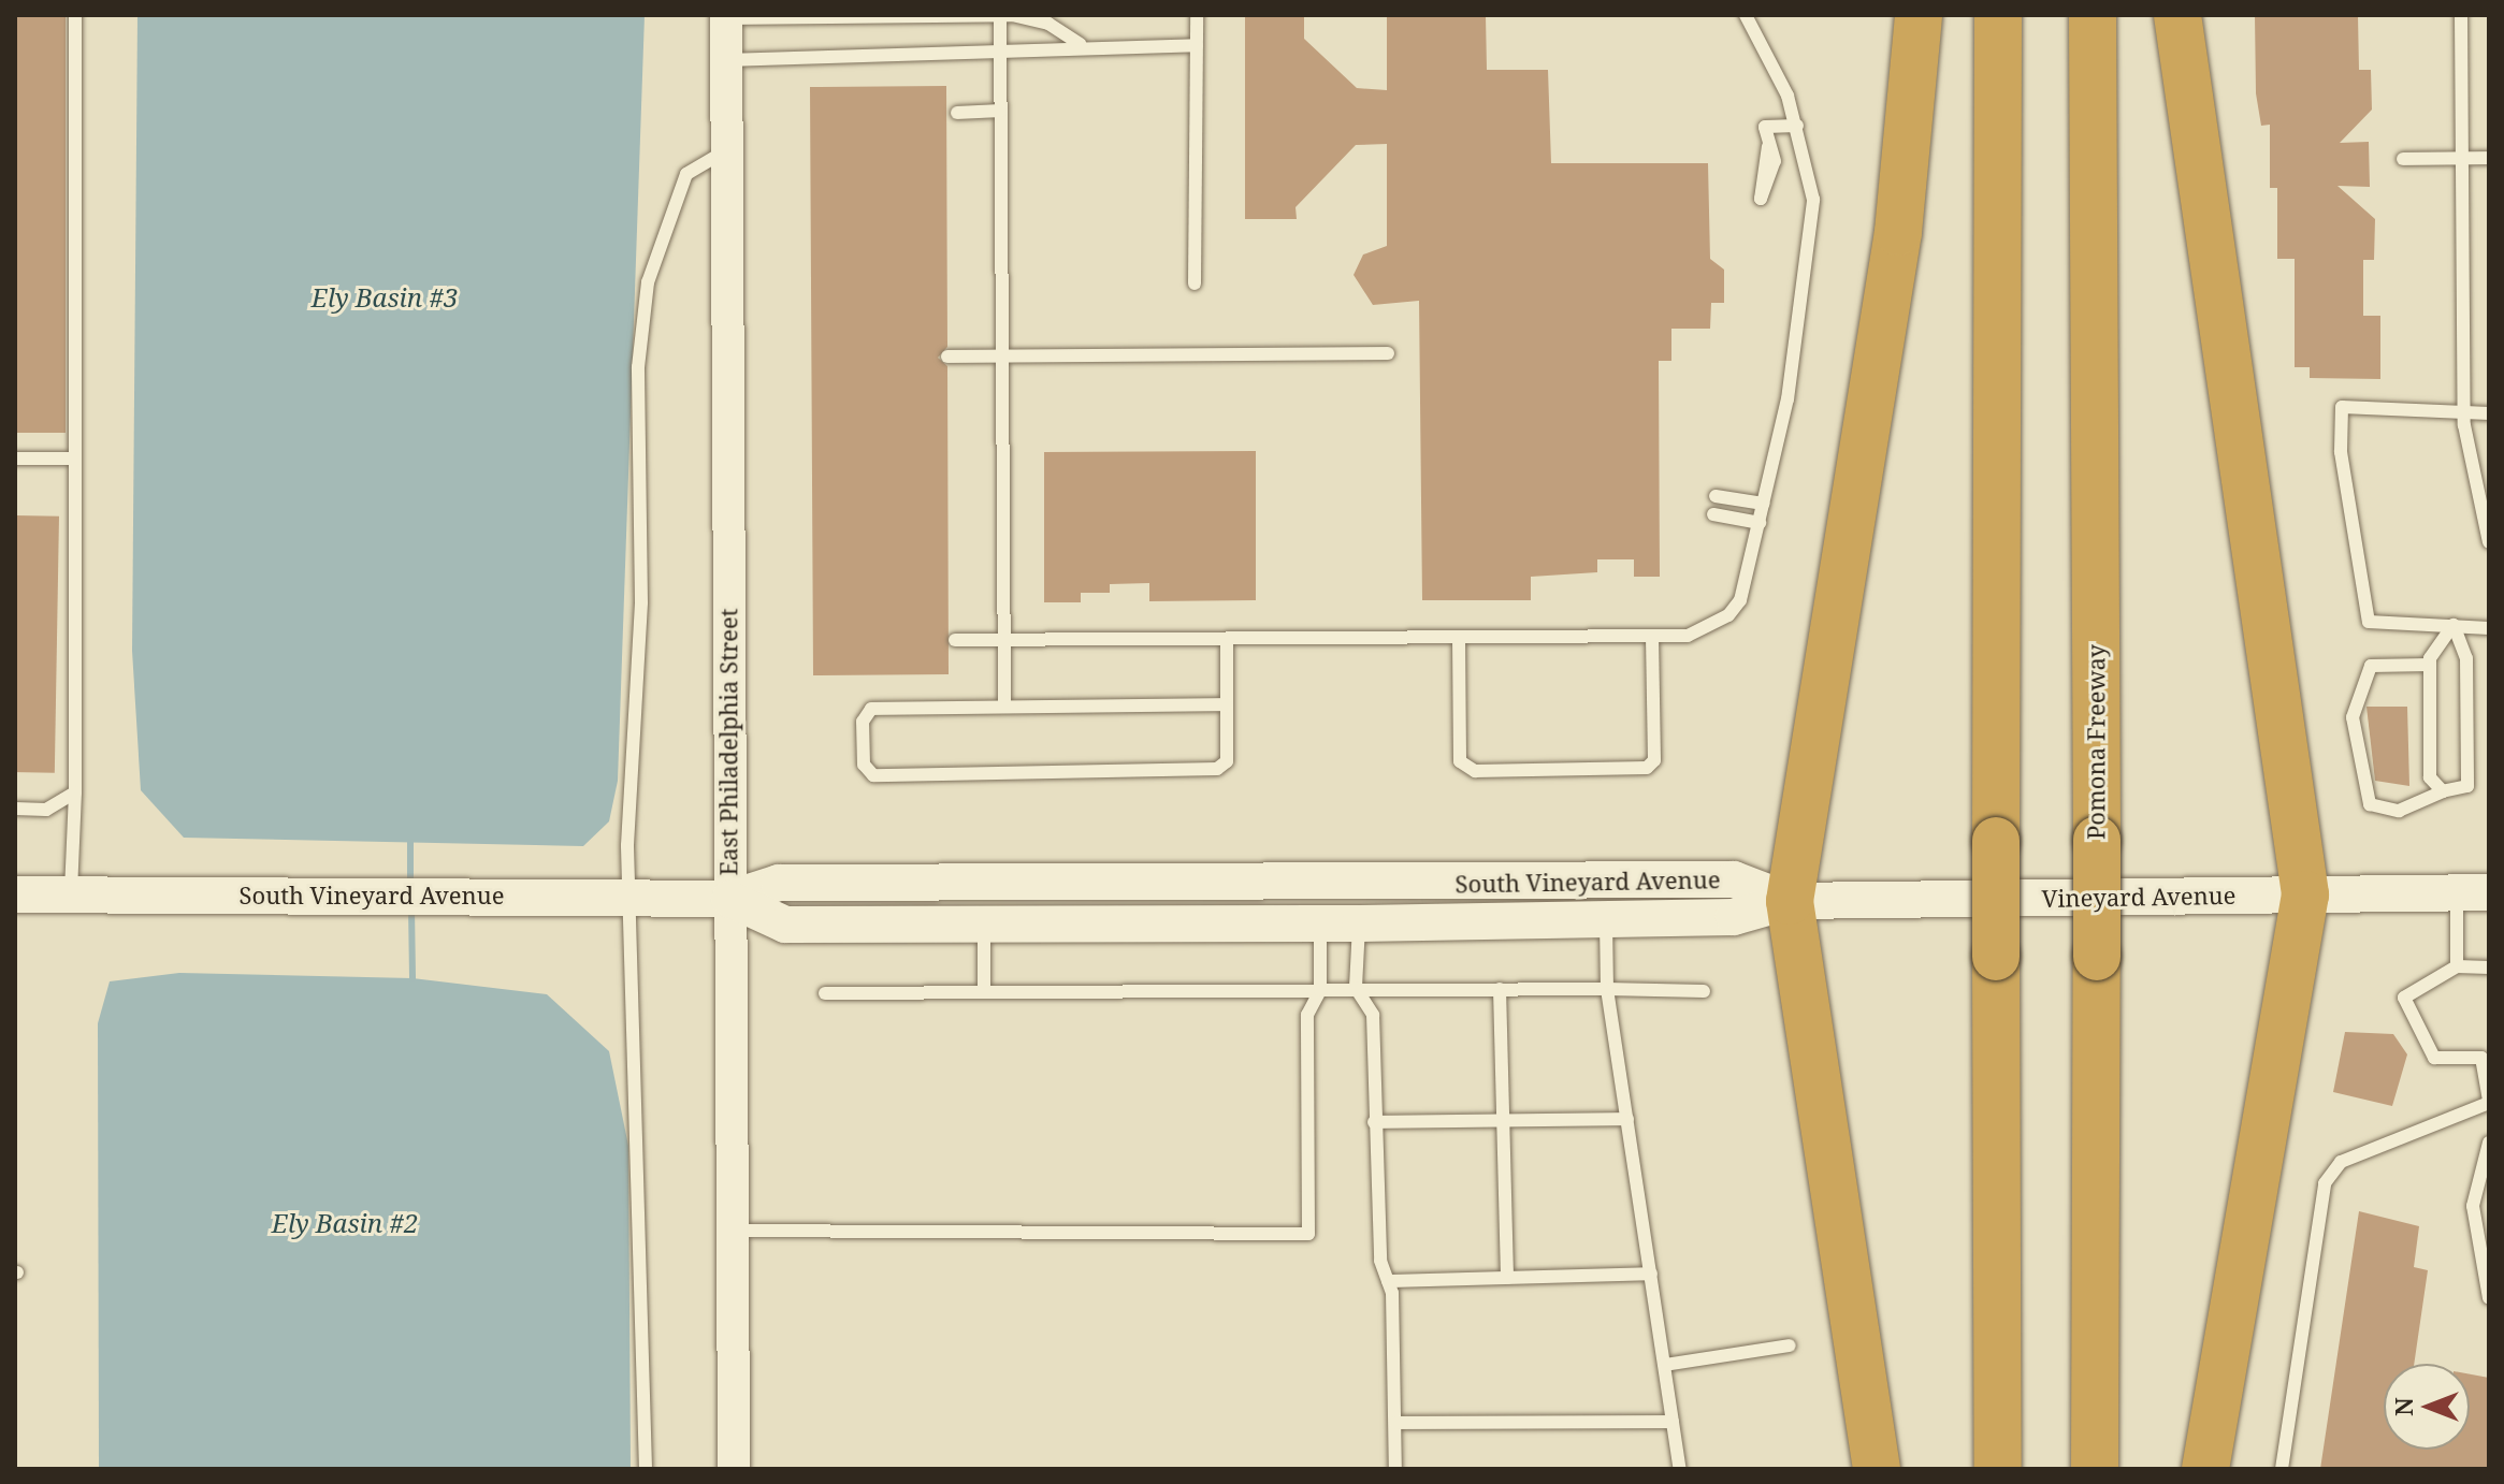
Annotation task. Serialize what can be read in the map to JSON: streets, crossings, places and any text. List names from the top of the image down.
{
  "streets": {
    "highway": ["Pomona Freeway"],
    "main road": ["South Vineyard Avenue", "Vineyard Avenue"],
    "street": ["East Philadelphia Street"]
  },
  "crossings": [
    ["East Philadelphia Street", "South Vineyard Avenue"],
    ["South Vineyard Avenue", "Vineyard Avenue"]
  ],
  "water": ["Ely Basin #3", "Ely Basin #2"],
  "north": "left"
}
